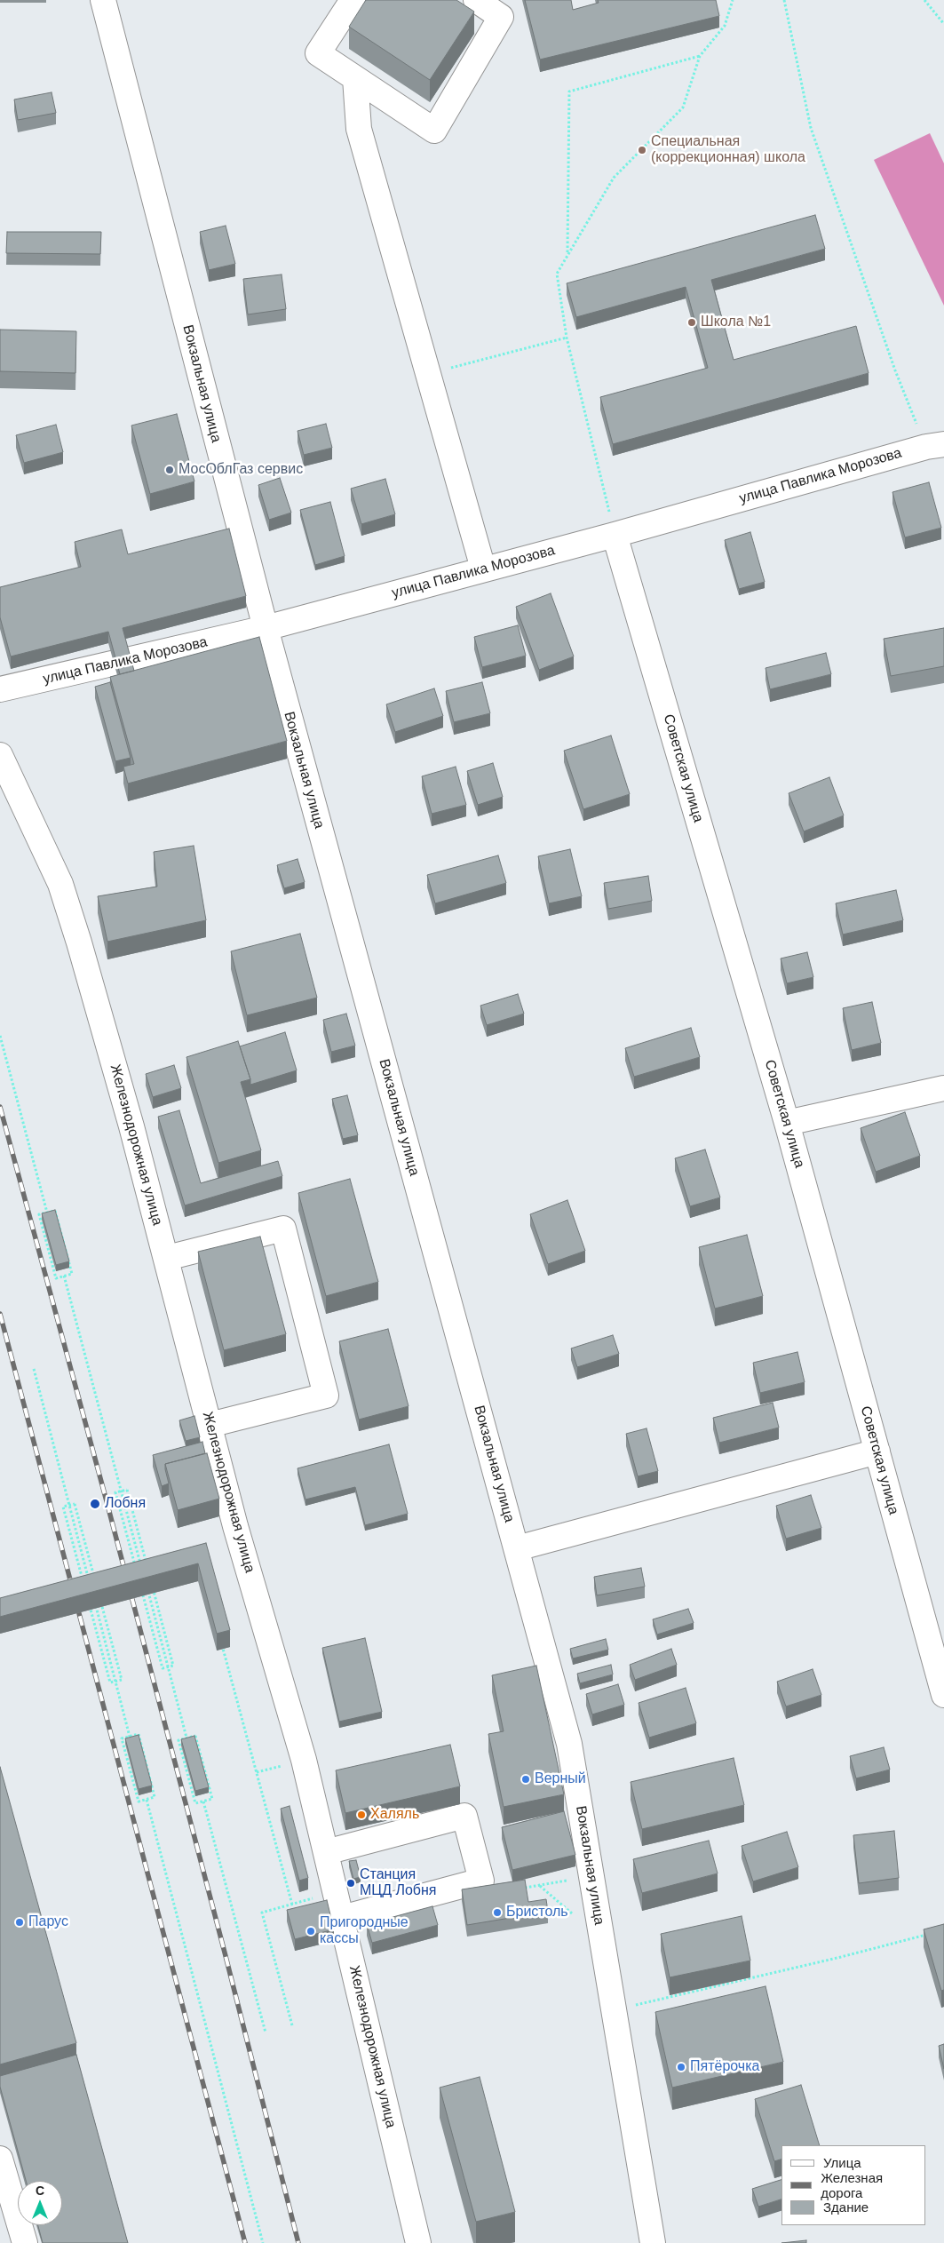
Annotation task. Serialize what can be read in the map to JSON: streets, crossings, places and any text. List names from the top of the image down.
{
  "streets": {
    "street": [
      "Вокзальная улица",
      "улица Павлика Морозова",
      "Советская улица",
      "Железнодорожная улица"
    ]
  },
  "crossings": [
    ["Вокзальная улица", "улица Павлика Морозова"],
    ["улица Павлика Морозова", "Советская улица"]
  ],
  "places": [
    "Специальная (коррекционная) школа",
    "Школа №1",
    "МосОблГаз сервис",
    "Лобня",
    "Верный",
    "Халяль",
    "Станция МЦД Лобня",
    "Бристоль",
    "Парус",
    "Пригородные кассы",
    "Пятёрочка"
  ],
  "legend": ["Улица", "Железная дорога", "Здание"],
  "north": "top"
}
